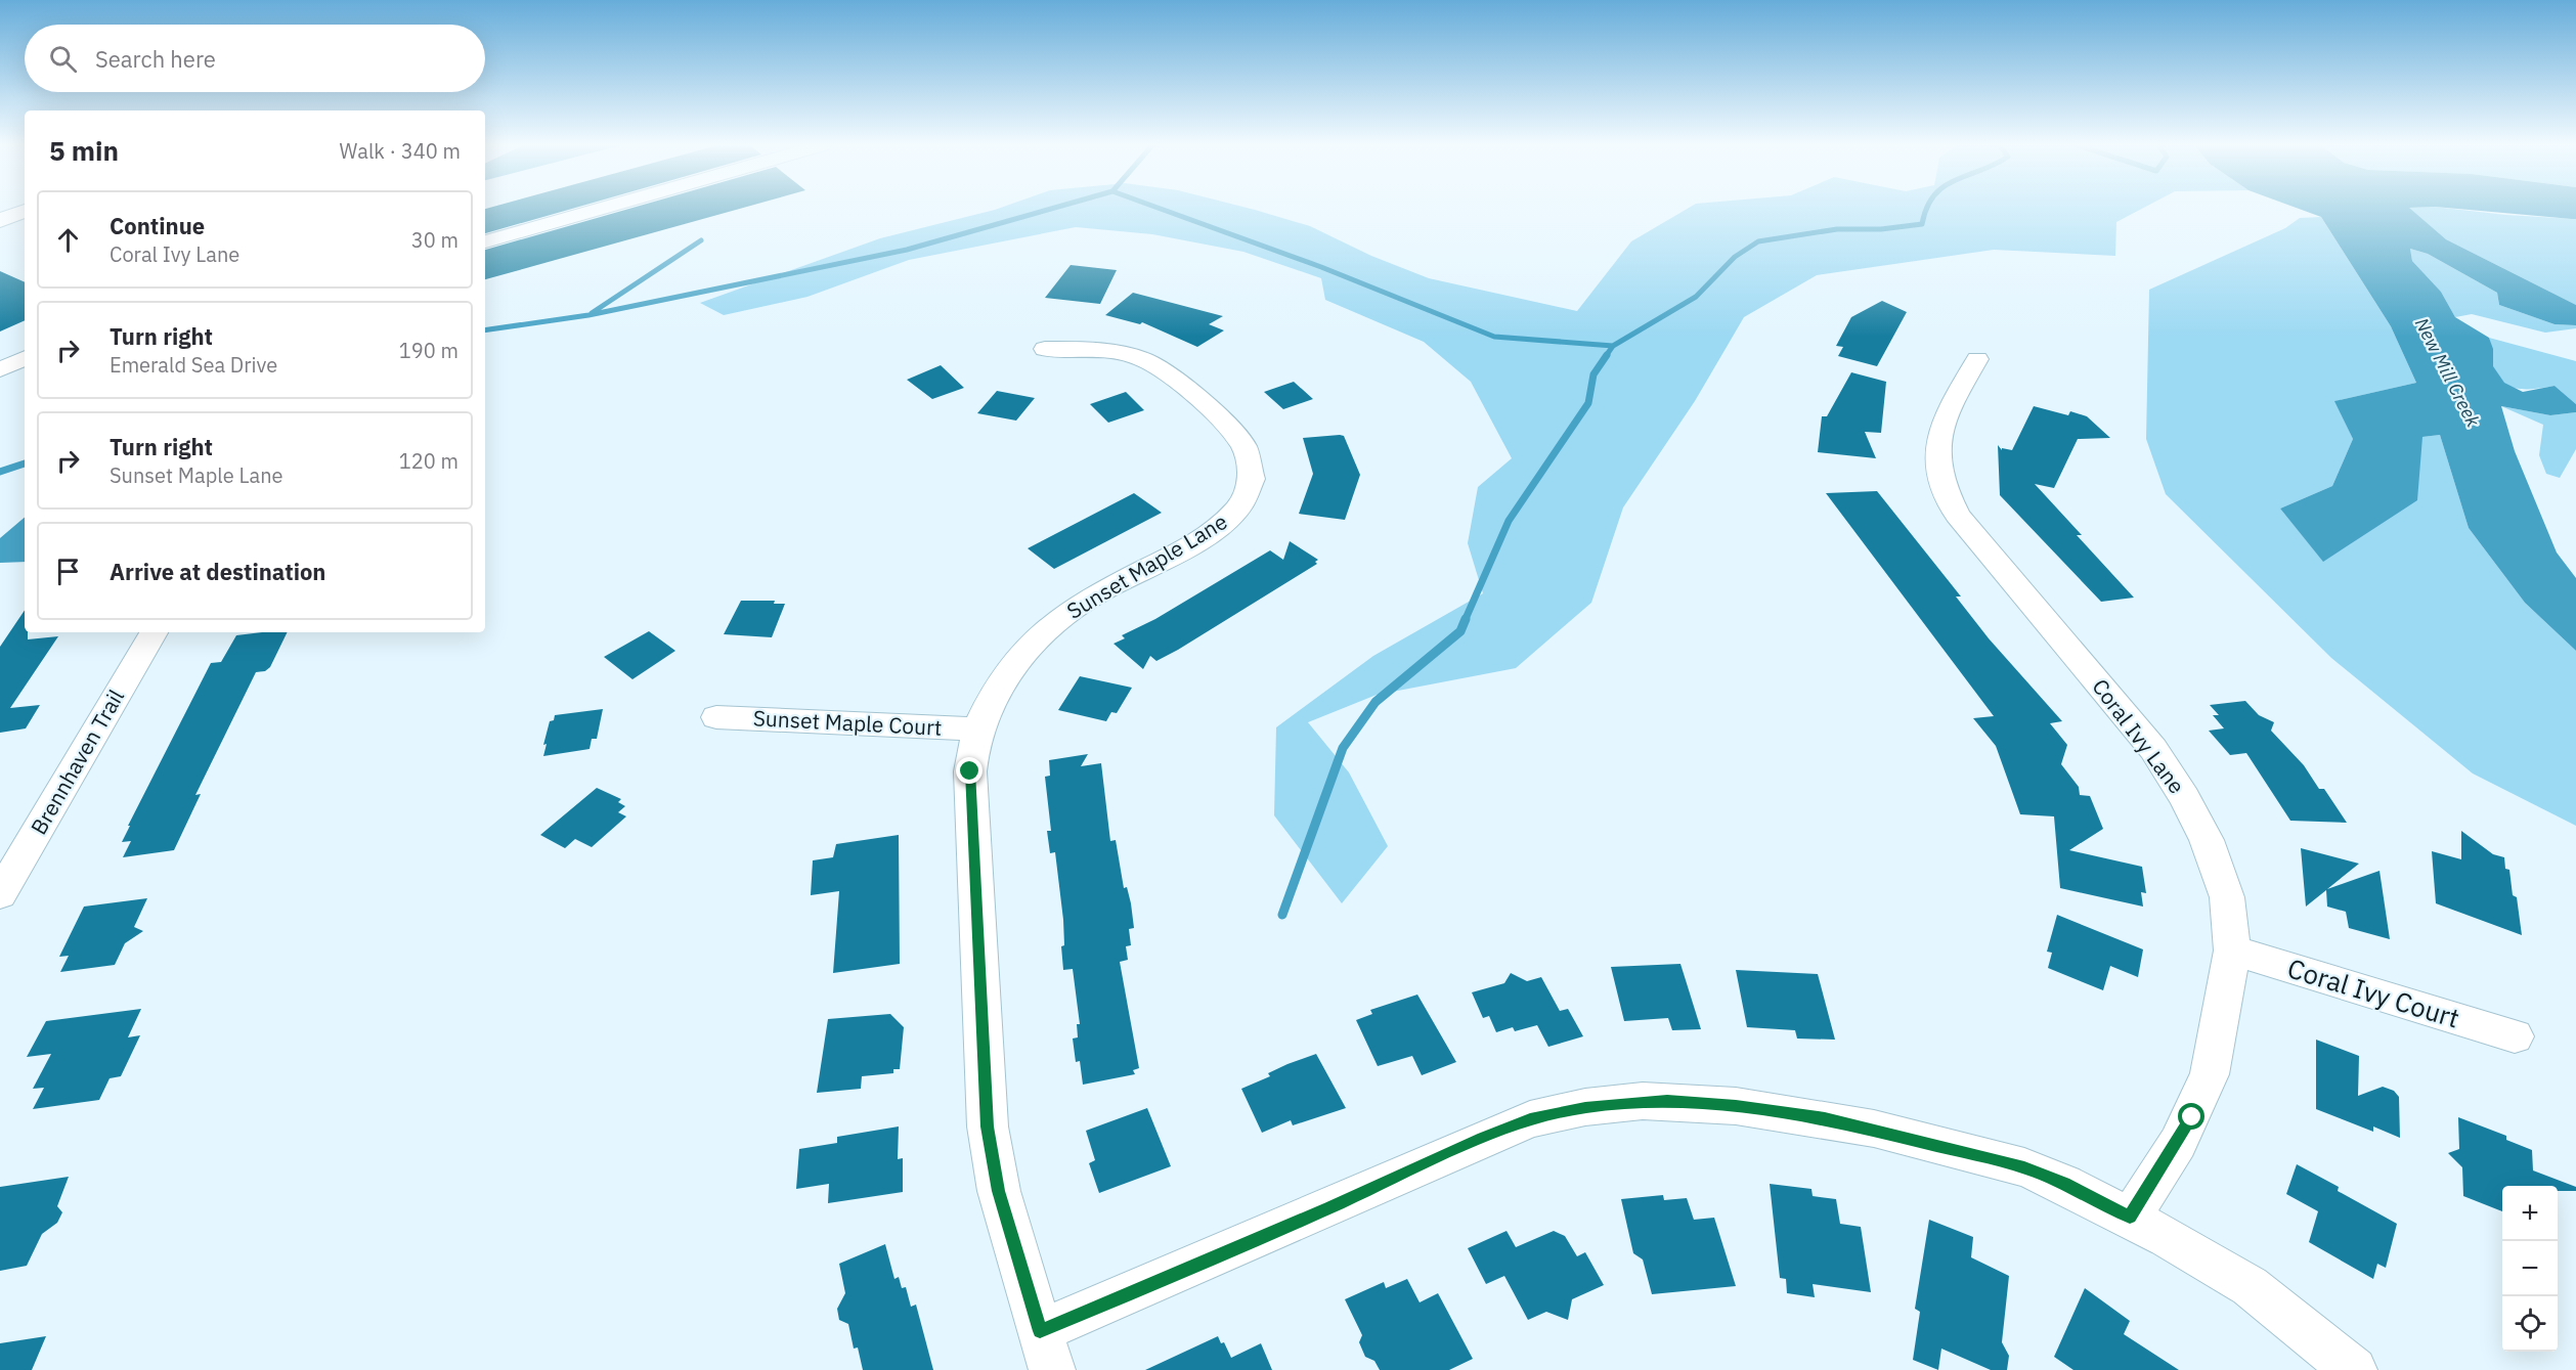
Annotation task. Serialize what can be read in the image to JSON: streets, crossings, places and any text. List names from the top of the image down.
{
  "streets": {
    "street": [
      "Sunset Maple Lane",
      "Sunset Maple Court",
      "Coral Ivy Lane",
      "Brennhaven Trail",
      "Coral Ivy Court"
    ]
  },
  "crossings": [
    ["Sunset Maple Lane", "Sunset Maple Court"],
    ["Coral Ivy Lane", "Coral Ivy Court"]
  ],
  "water": ["New Mill Creek"],
  "page": {
    "search": "Search here",
    "heading": ["5 min", "Walk · 340 m"],
    "list": [
      ["Continue", "Coral Ivy Lane", "30 m"],
      ["Turn right", "Emerald Sea Drive", "190 m"],
      ["Turn right", "Sunset Maple Lane", "120 m"],
      "Arrive at destination"
    ],
    "map_buttons": ["+", "−"]
  }
}
